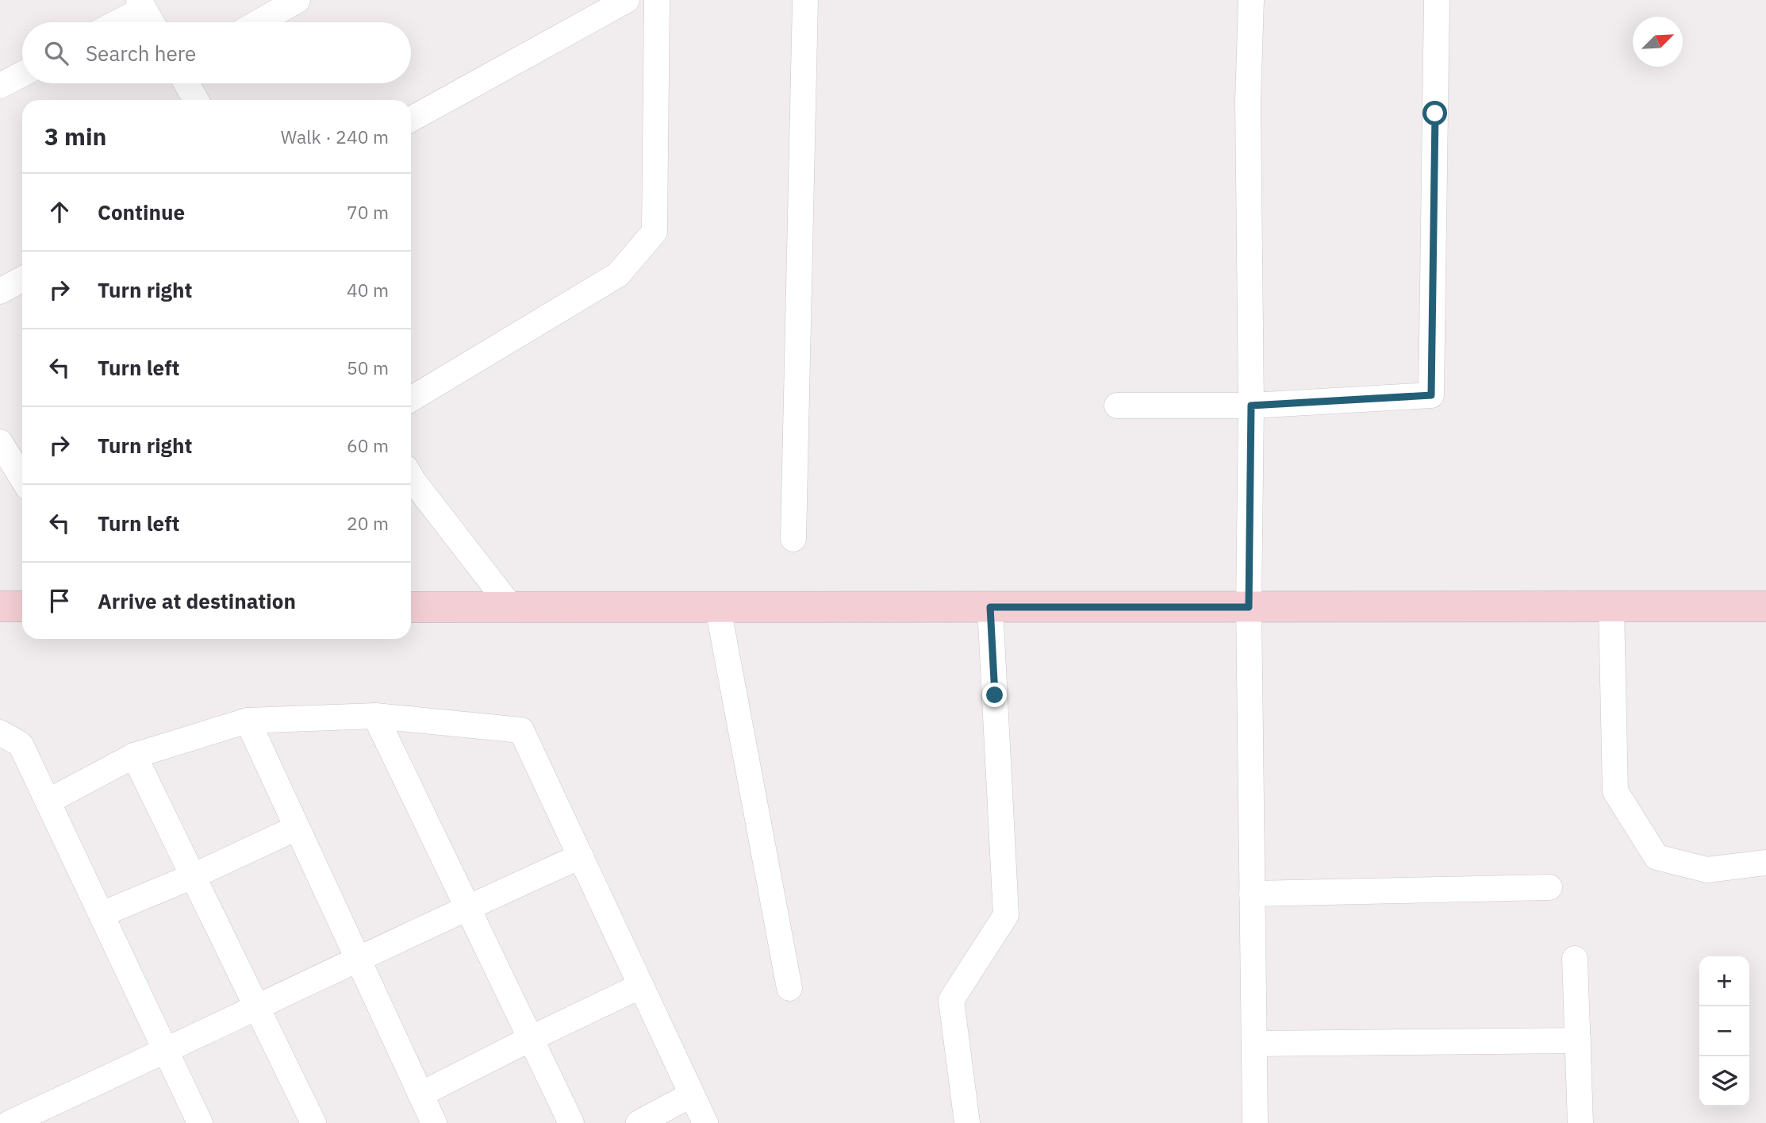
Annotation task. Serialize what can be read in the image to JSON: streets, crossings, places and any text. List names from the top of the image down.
{
  "north": "top right",
  "page": {
    "search": "Search here",
    "heading": ["3 min", "Walk · 240 m"],
    "list": [
      ["Continue", "70 m"],
      ["Turn right", "40 m"],
      ["Turn left", "50 m"],
      ["Turn right", "60 m"],
      ["Turn left", "20 m"],
      "Arrive at destination"
    ],
    "map_buttons": ["+", "−"]
  }
}
